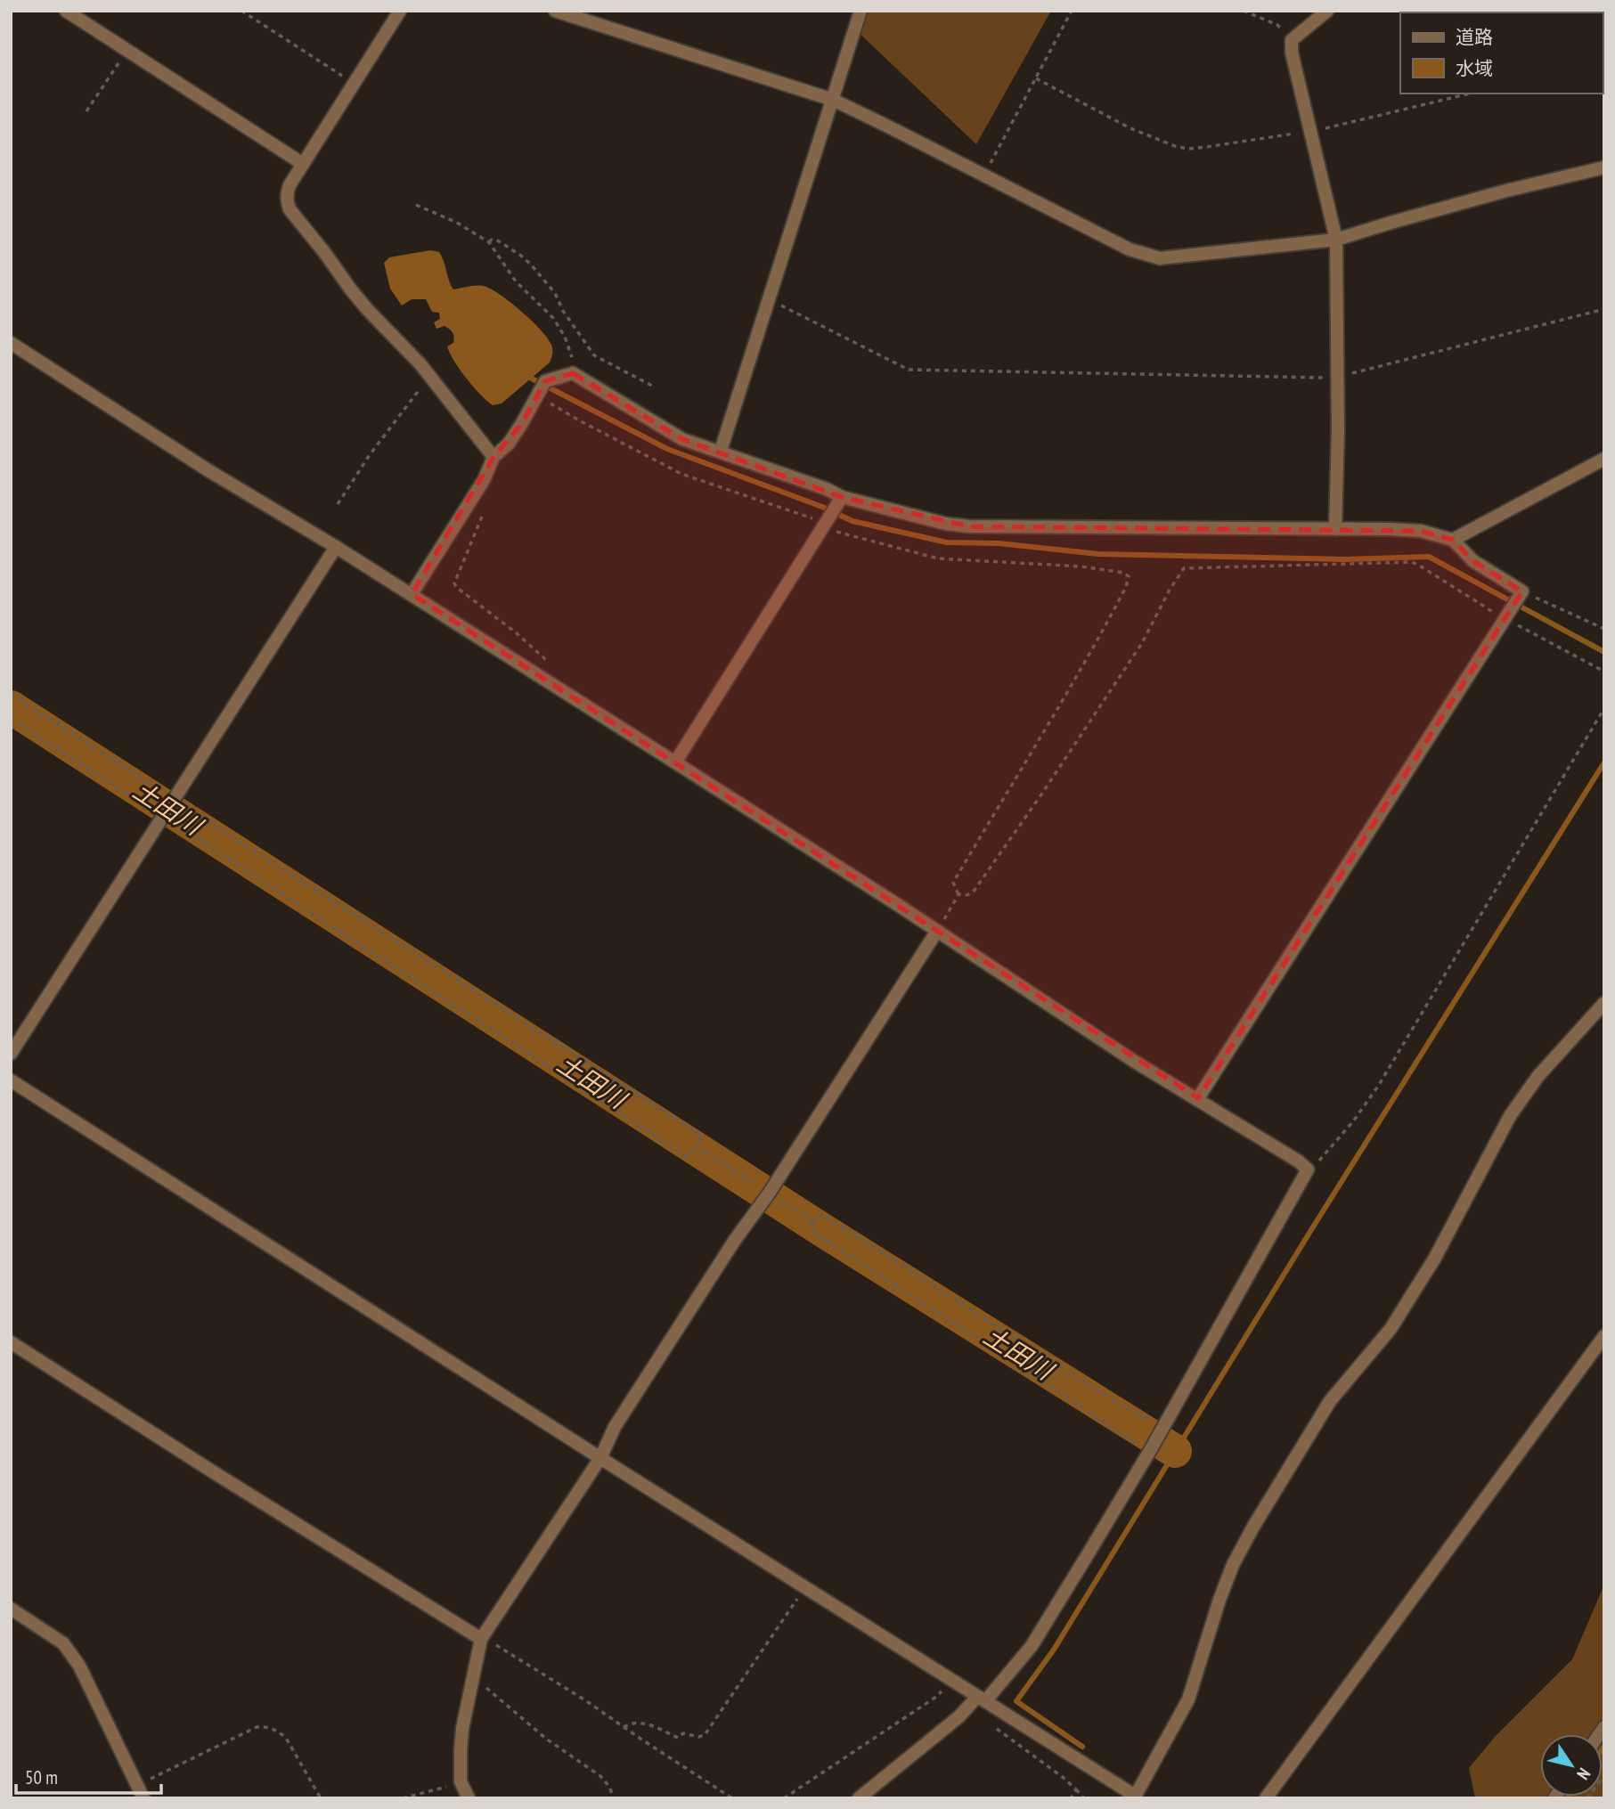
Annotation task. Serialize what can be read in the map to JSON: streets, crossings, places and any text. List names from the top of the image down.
{
  "water": ["土田川"],
  "legend": ["道路", "水域"],
  "scale_bar": "50 m",
  "north": "bottom right"
}
